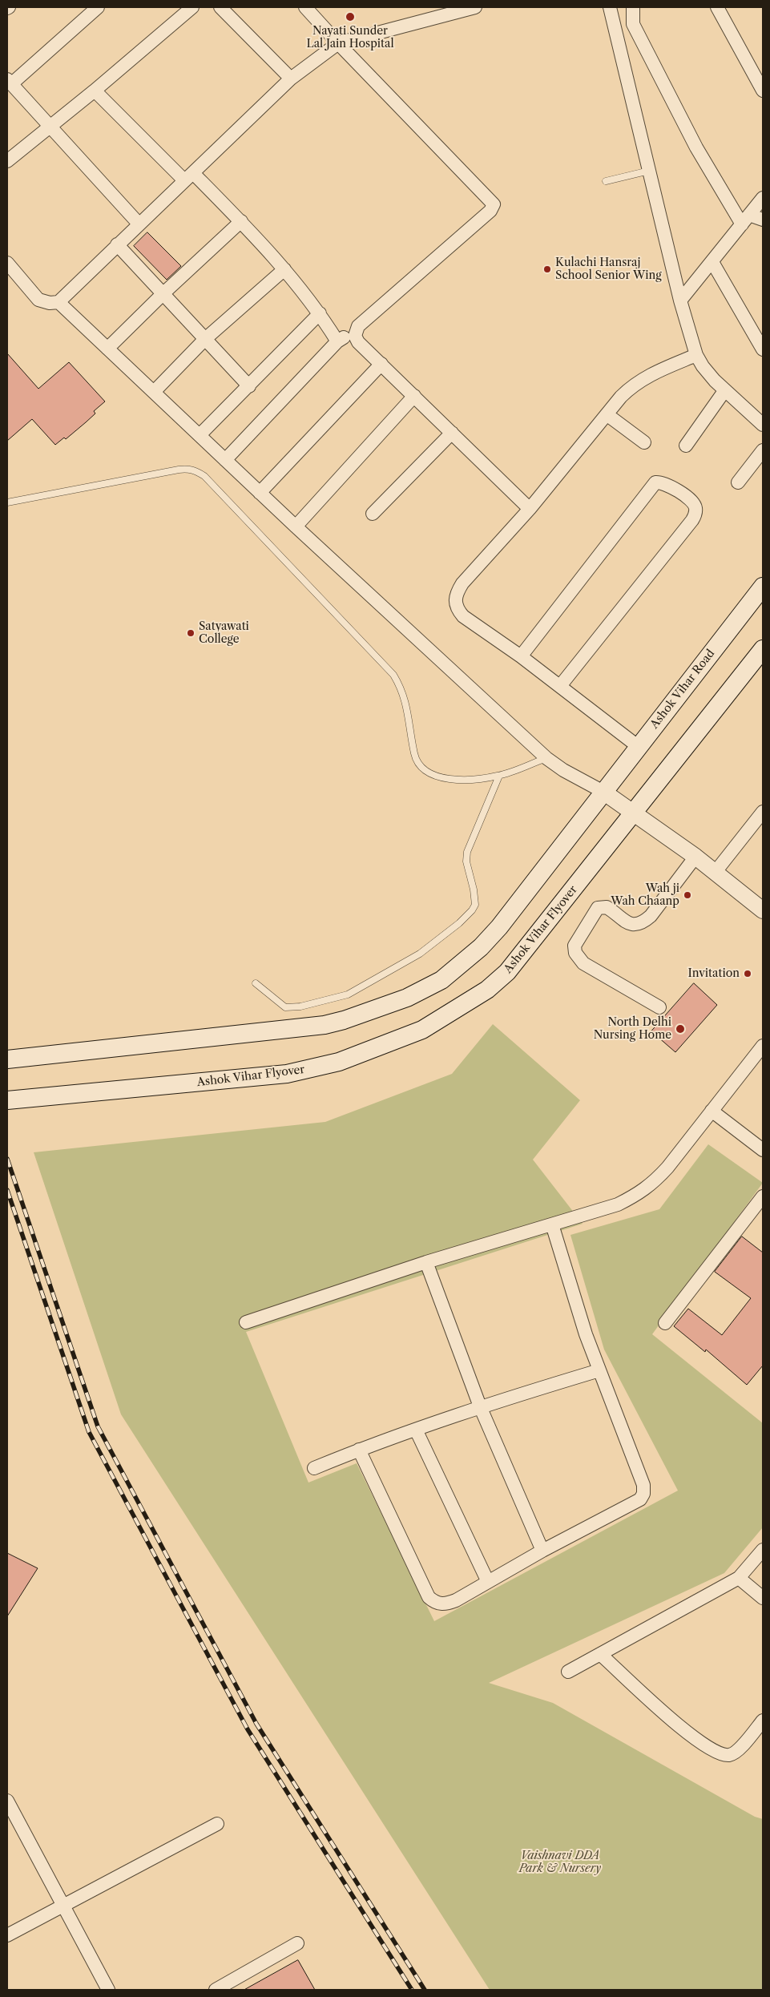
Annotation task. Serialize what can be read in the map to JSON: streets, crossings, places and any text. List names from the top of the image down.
{
  "streets": {
    "main road": ["Ashok Vihar Road", "Ashok Vihar Flyover"]
  },
  "parks": ["Vaishnavi DDA Park & Nursery"],
  "places": [
    "Nayati Sunder Lal Jain Hospital",
    "Kulachi Hansraj School Senior Wing",
    "Satyawati College",
    "Wah ji Wah Chaanp",
    "Invitation",
    "North Delhi Nursing Home"
  ]
}
